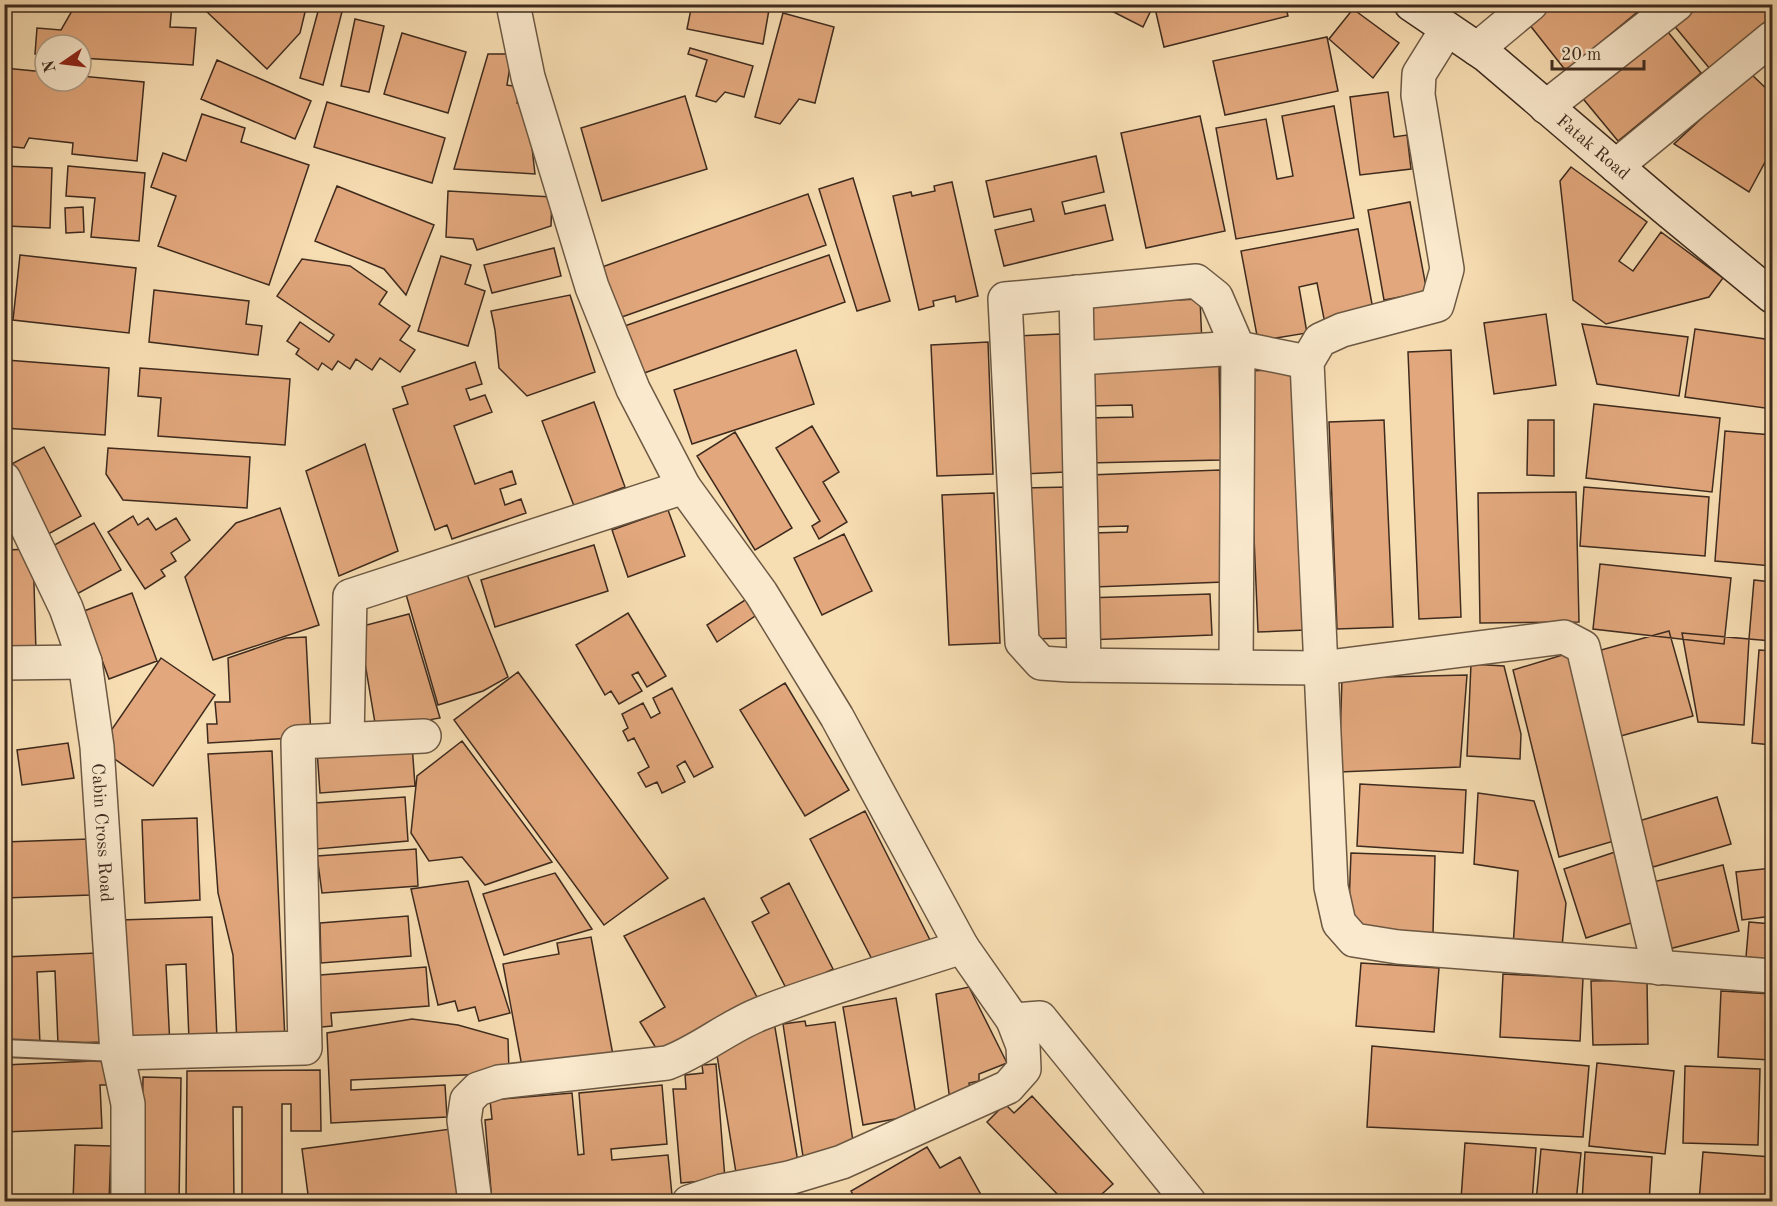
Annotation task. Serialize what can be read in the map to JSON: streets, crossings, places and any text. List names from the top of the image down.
{
  "streets": {
    "street": ["Fatak Road", "Cabin Cross Road"]
  },
  "scale_bar": "20 m",
  "north": "left"
}
